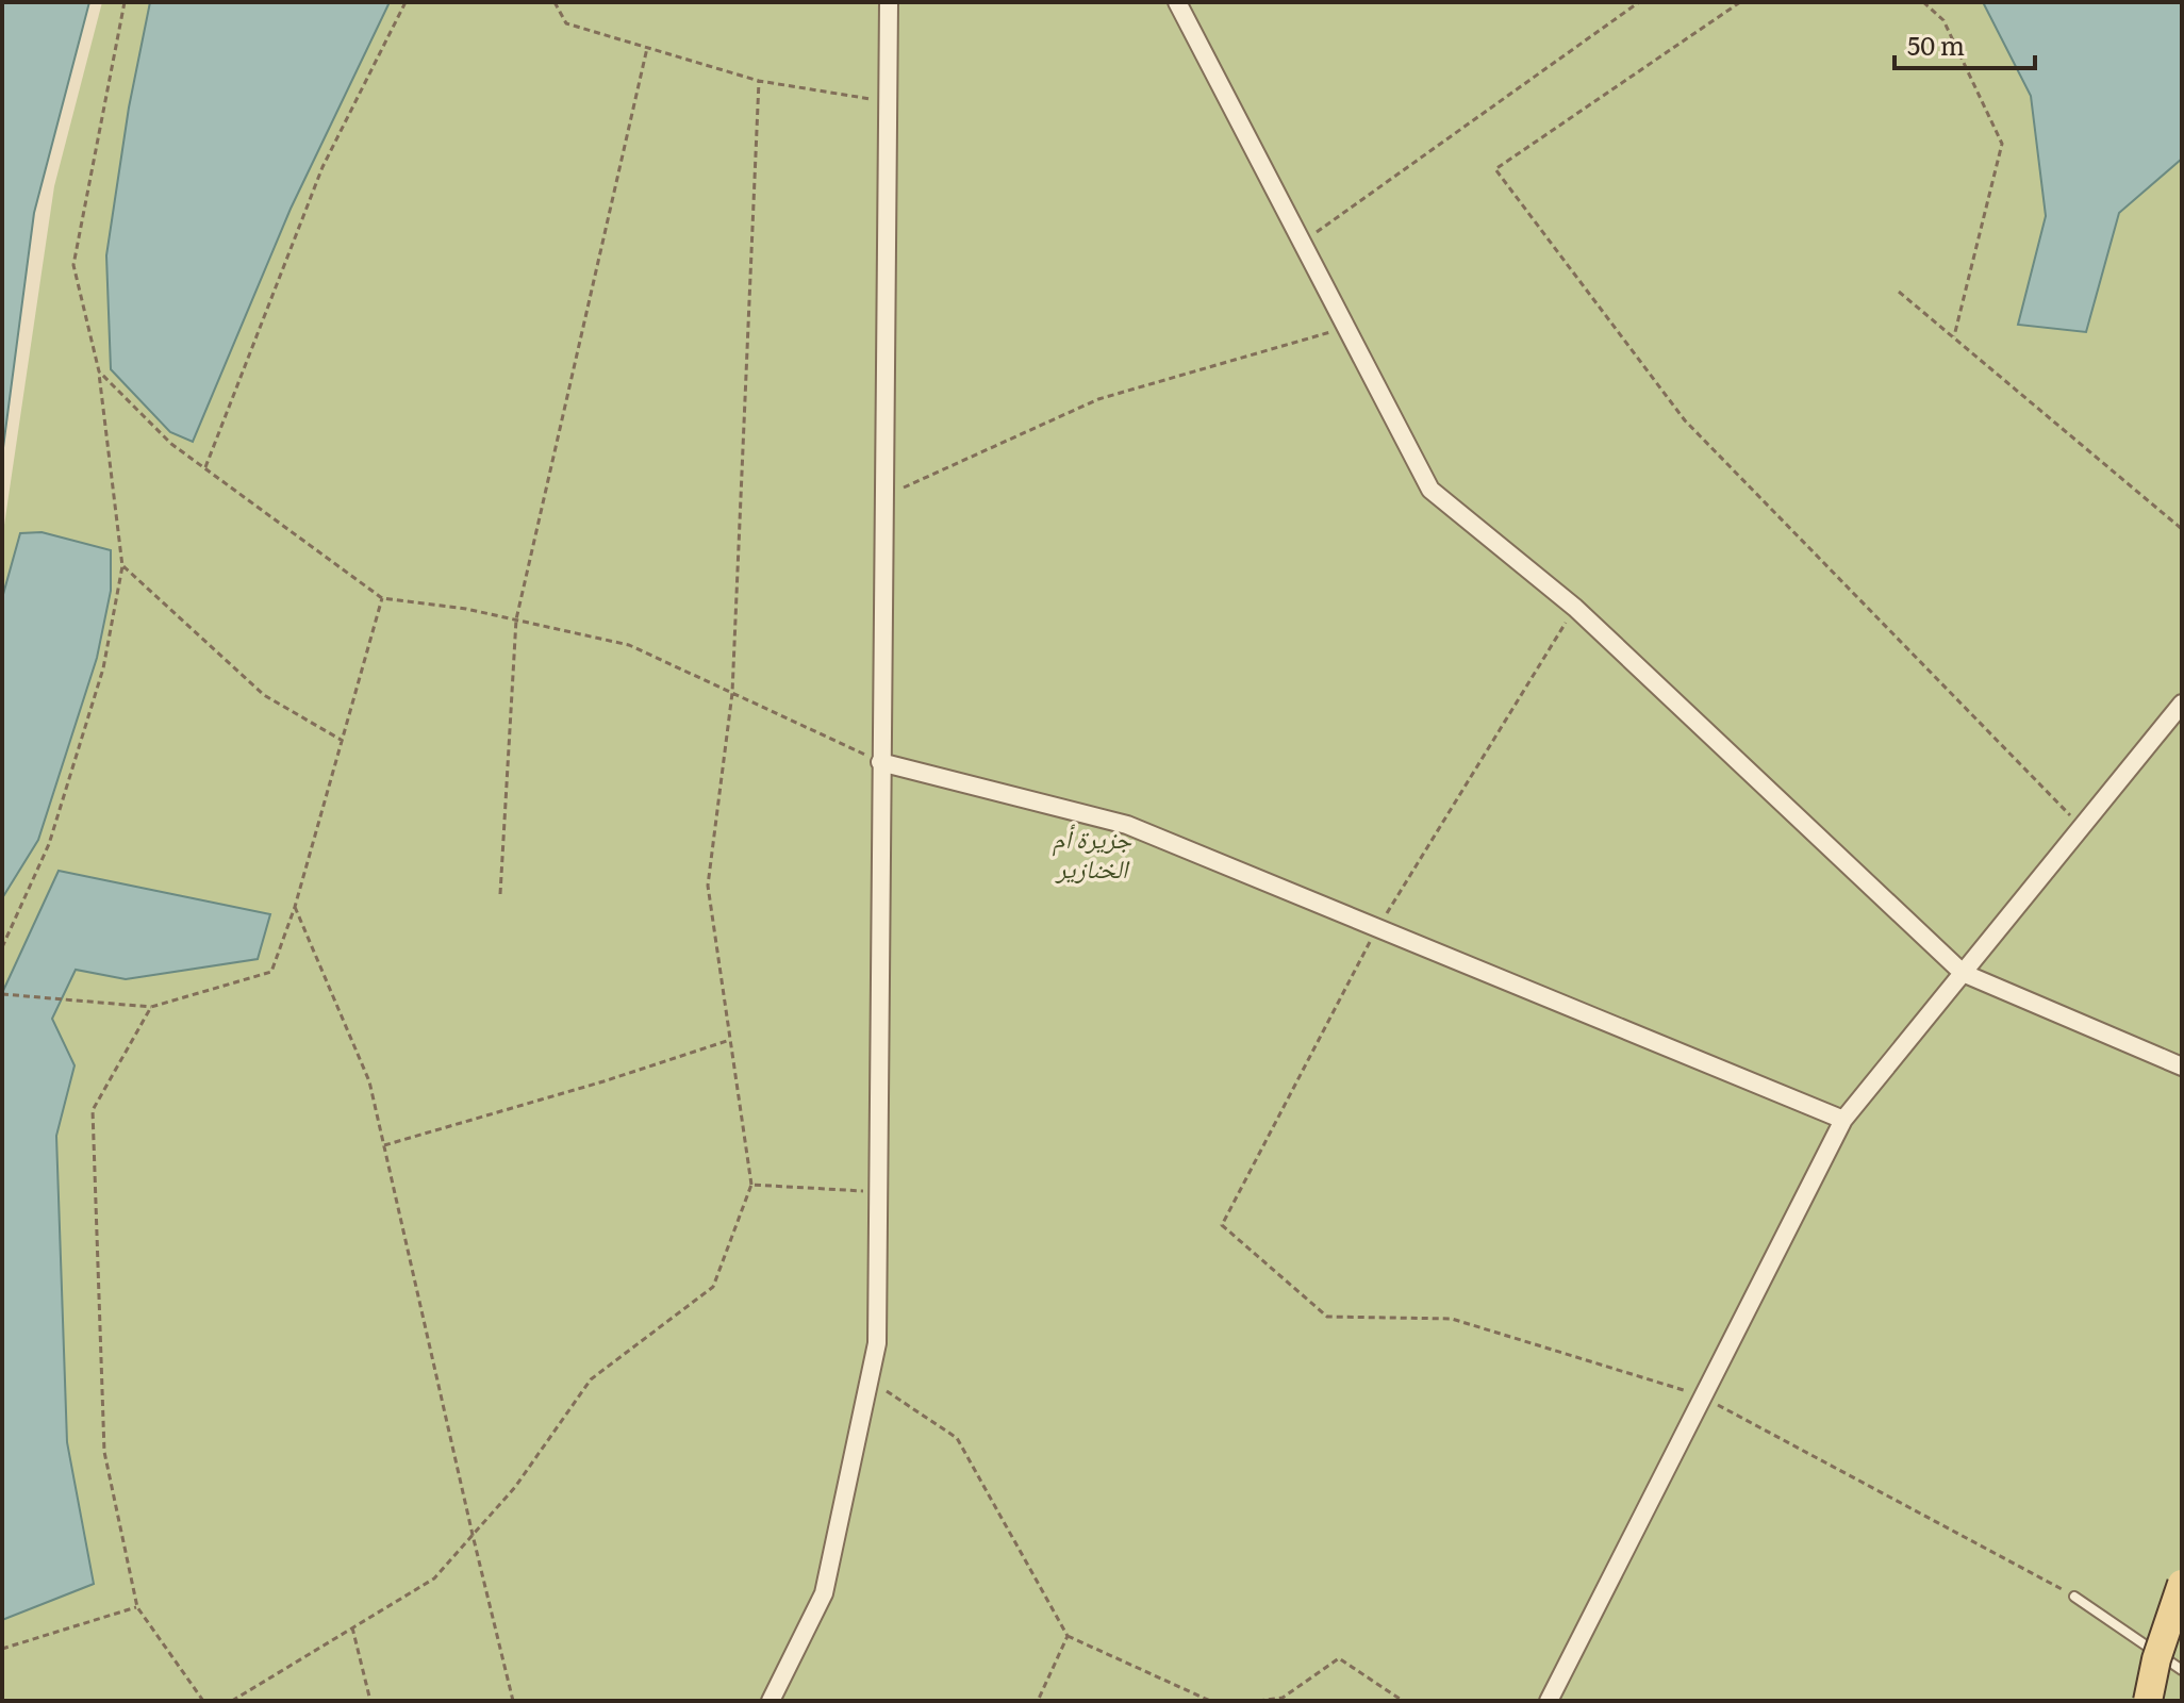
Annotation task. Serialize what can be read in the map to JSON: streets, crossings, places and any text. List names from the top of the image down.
{
  "parks": ["جزيرة أم الخنازير"],
  "scale_bar": "50 m"
}
